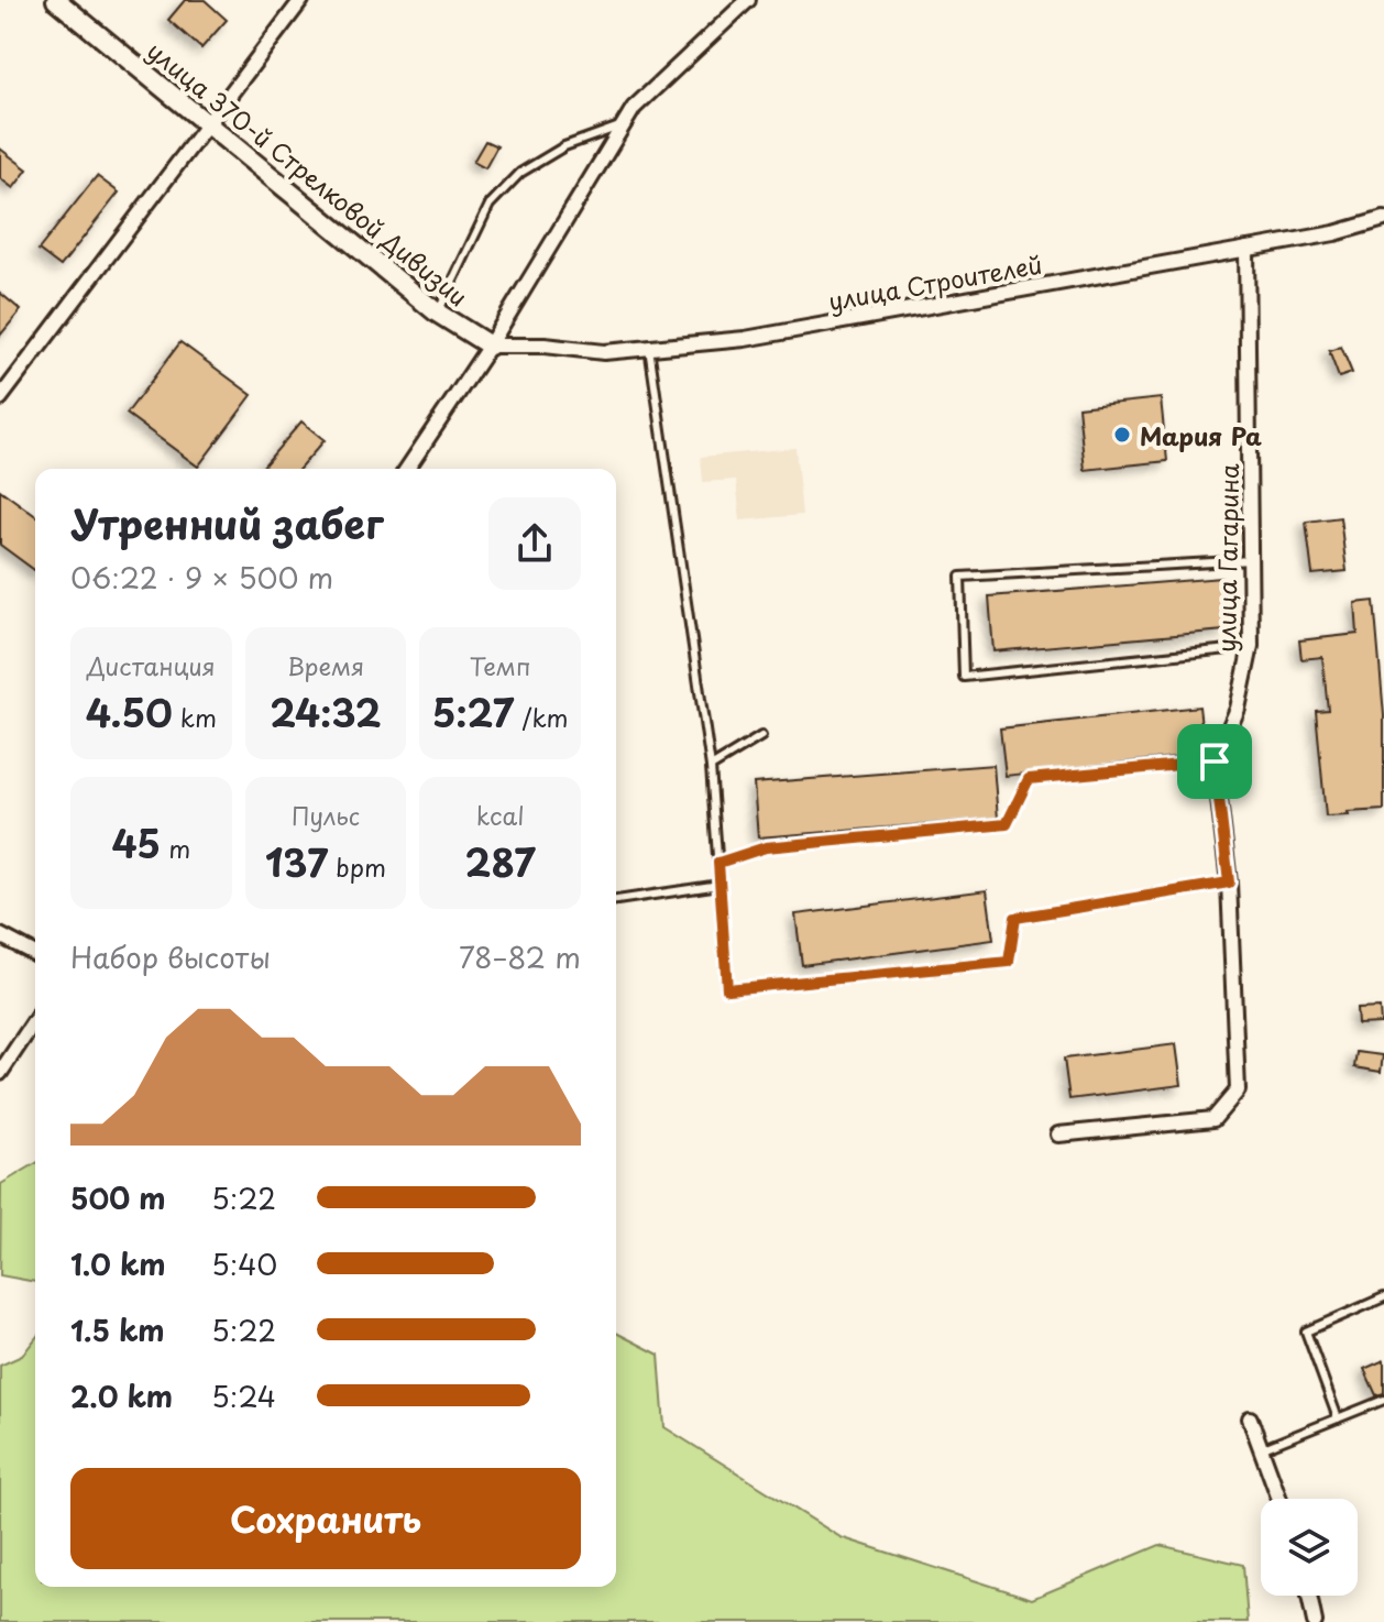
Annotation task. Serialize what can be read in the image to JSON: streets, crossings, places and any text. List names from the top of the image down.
{
  "streets": {
    "street": ["улица 370-й Стрелковой Дивизии", "улица Строителей", "улица Гагарина"]
  },
  "crossings": [
    ["улица 370-й Стрелковой Дивизии", "улица Строителей"],
    ["улица Строителей", "улица Гагарина"]
  ],
  "places": ["Мария Ра"],
  "page": {
    "heading": ["Утренний забег", "06:22 · 9 × 500 m"],
    "stats": [
      ["Дистанция", "4.50 km"],
      ["Время", "24:32"],
      ["Темп", "5:27 /km"],
      ["45 m"],
      ["Пульс", "137 bpm"],
      ["kcal", "287"]
    ],
    "chart": ["Набор высоты", "78–82 m"],
    "list": [
      {
        "name": "500 m",
        "note": "5:22"
      },
      {
        "name": "1.0 km",
        "note": "5:40"
      },
      {
        "name": "1.5 km",
        "note": "5:22"
      },
      {
        "name": "2.0 km",
        "note": "5:24"
      }
    ],
    "buttons": "Сохранить"
  }
}
